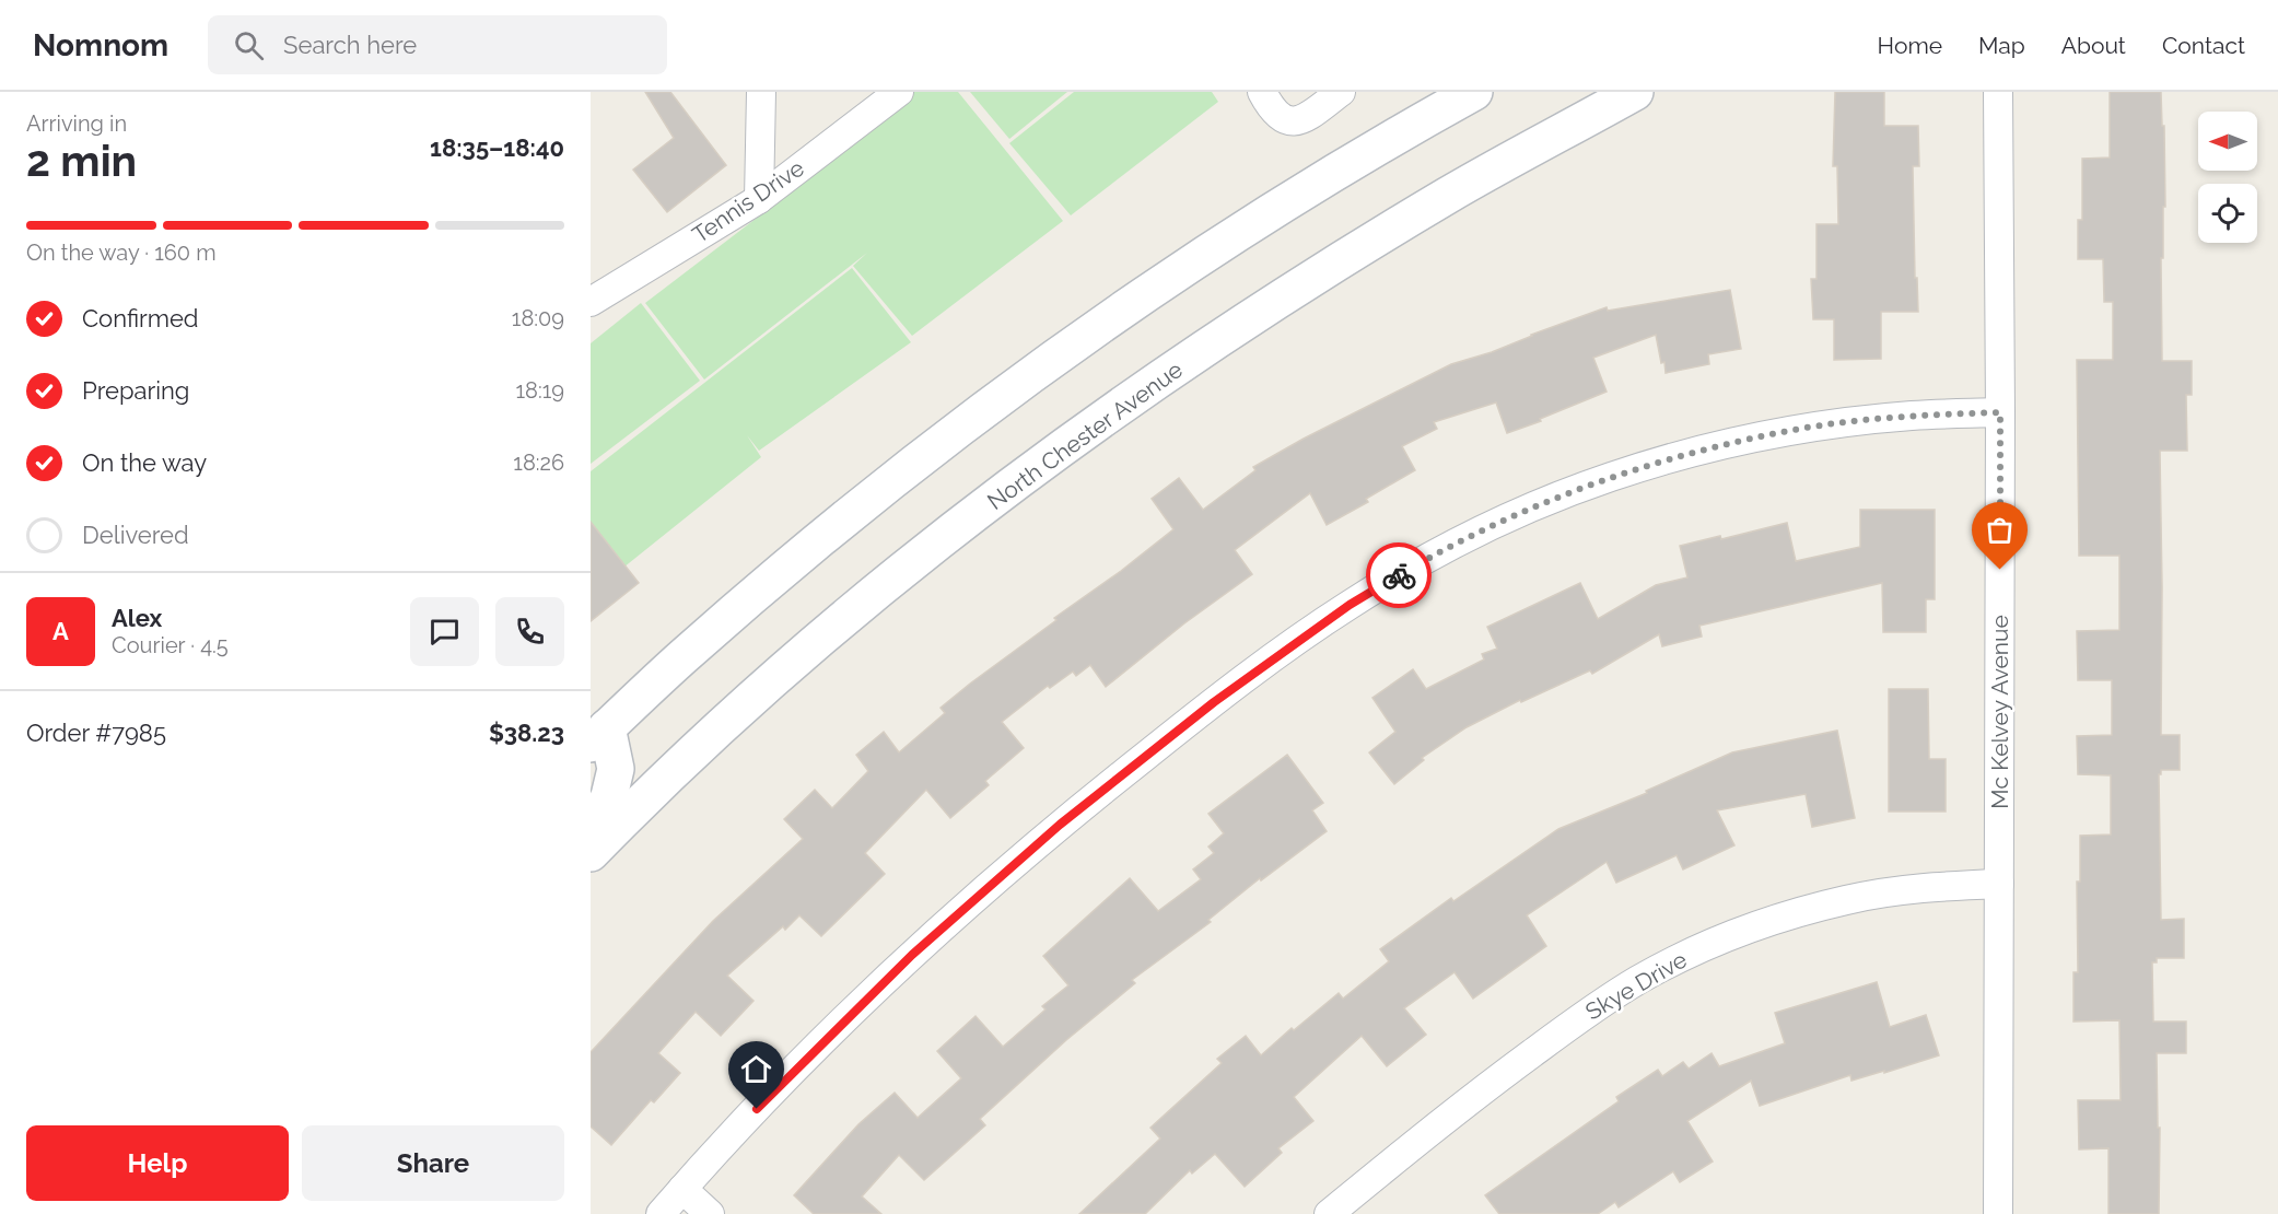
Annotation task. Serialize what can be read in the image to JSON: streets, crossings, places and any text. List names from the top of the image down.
{
  "streets": {
    "main road": ["North Chester Avenue"],
    "street": ["Tennis Drive", "Mc Kelvey Avenue", "Skye Drive"]
  },
  "crossings": [
    ["Mc Kelvey Avenue", "Skye Drive"]
  ],
  "north": "left",
  "page": {
    "header": "Nomnom",
    "search": "Search here",
    "nav": [
      "Home",
      "Map",
      "About",
      "Contact"
    ],
    "heading": ["2 min", "Arriving in", "18:35–18:40"],
    "panel": [
      "Alex",
      "Courier · 4.5",
      "Order #7985",
      "$38.23"
    ],
    "bar": "On the way · 160 m",
    "list": [
      ["Confirmed", "18:09"],
      ["Preparing", "18:19"],
      ["On the way", "18:26"],
      "Delivered"
    ],
    "round": "A",
    "buttons": ["Help", "Share"]
  }
}
